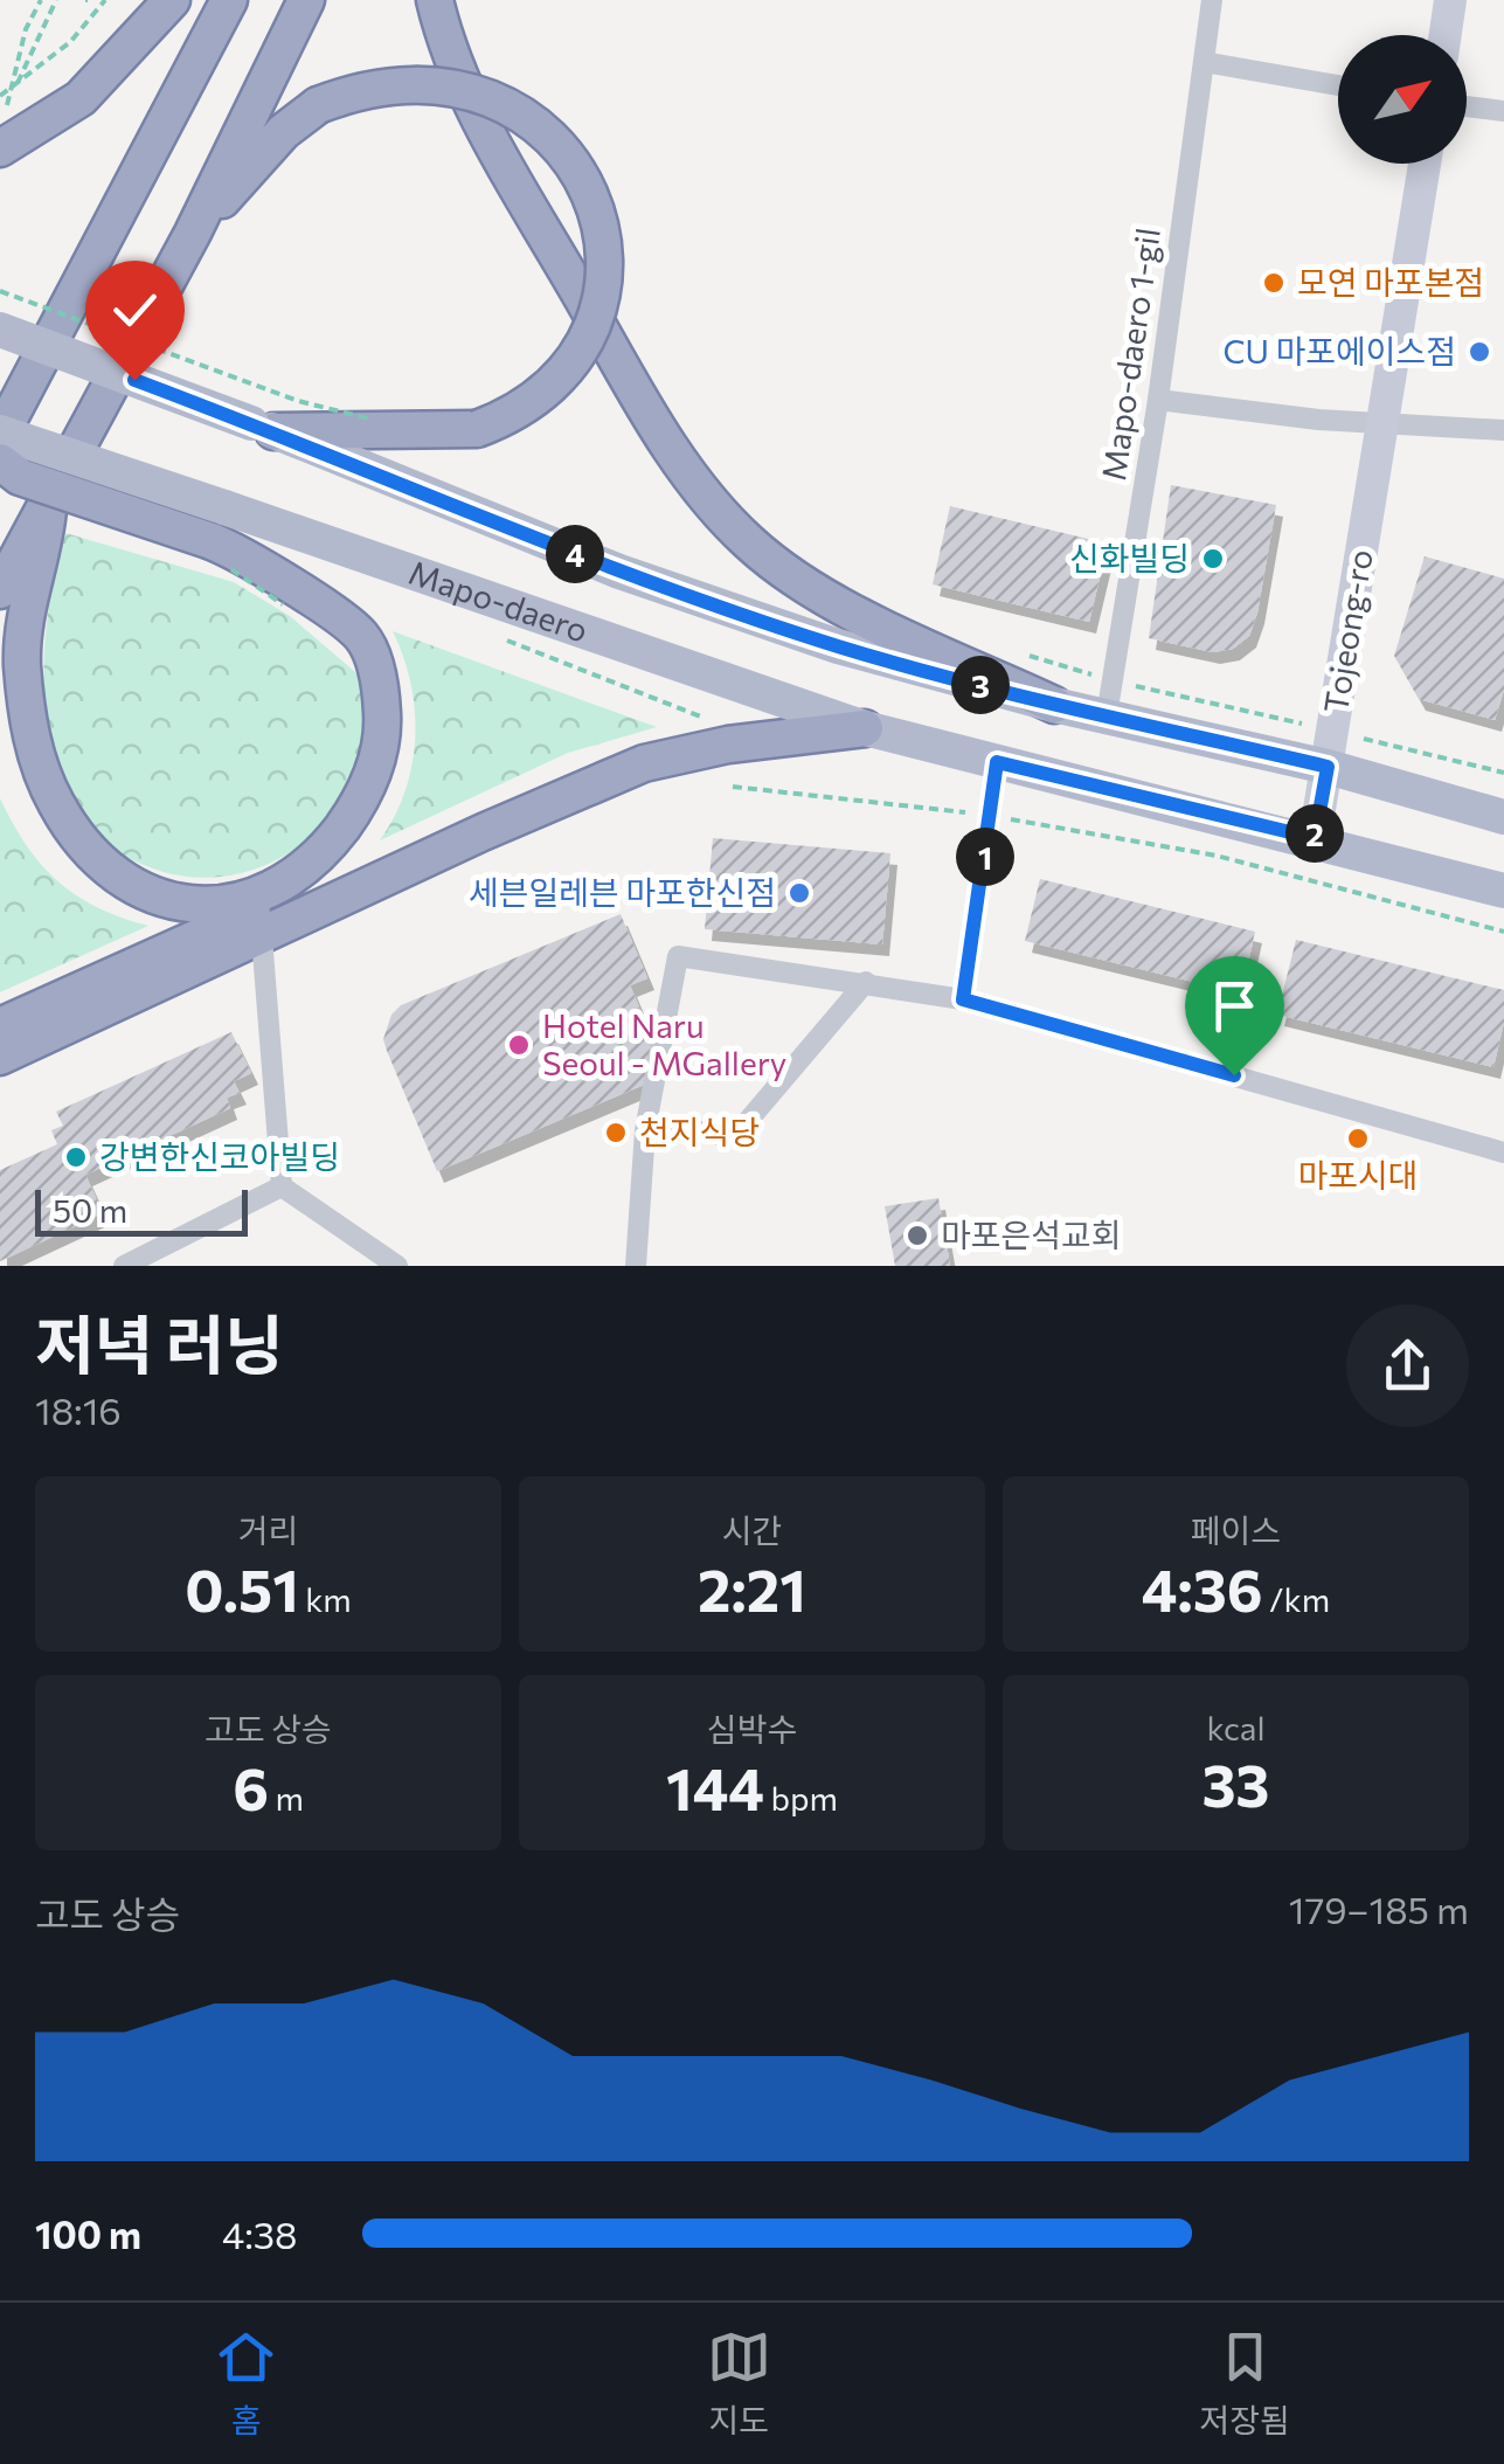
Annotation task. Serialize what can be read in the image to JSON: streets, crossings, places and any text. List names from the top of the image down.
{
  "streets": {
    "main road": ["Mapo-daero", "Tojeong-ro"],
    "street": ["Mapo-daero 1-gil"]
  },
  "crossings": [
    ["Mapo-daero", "Tojeong-ro"]
  ],
  "places": [
    "모연 마포본점",
    "CU 마포에이스점",
    "신화빌딩",
    "세븐일레븐 마포한신점",
    "Hotel Naru Seoul - MGallery",
    "천지식당",
    "마포시대",
    "강변한신코아빌딩",
    "마포은석교회"
  ],
  "scale_bar": "50 m",
  "north": "top right",
  "page": {
    "pins": [
      "4",
      "3",
      "2",
      "1"
    ],
    "scale": "50 m",
    "heading": ["저녁 러닝", "18:16"],
    "stats": [
      ["거리", "0.51 km"],
      ["시간", "2:21"],
      ["페이스", "4:36 /km"],
      ["고도 상승", "6 m"],
      ["심박수", "144 bpm"],
      ["kcal", "33"]
    ],
    "chart": ["고도 상승", "179–185 m"],
    "list": [
      {
        "name": "100 m",
        "note": "4:38"
      }
    ],
    "tabs": ["홈", "지도", "저장됨"]
  }
}
